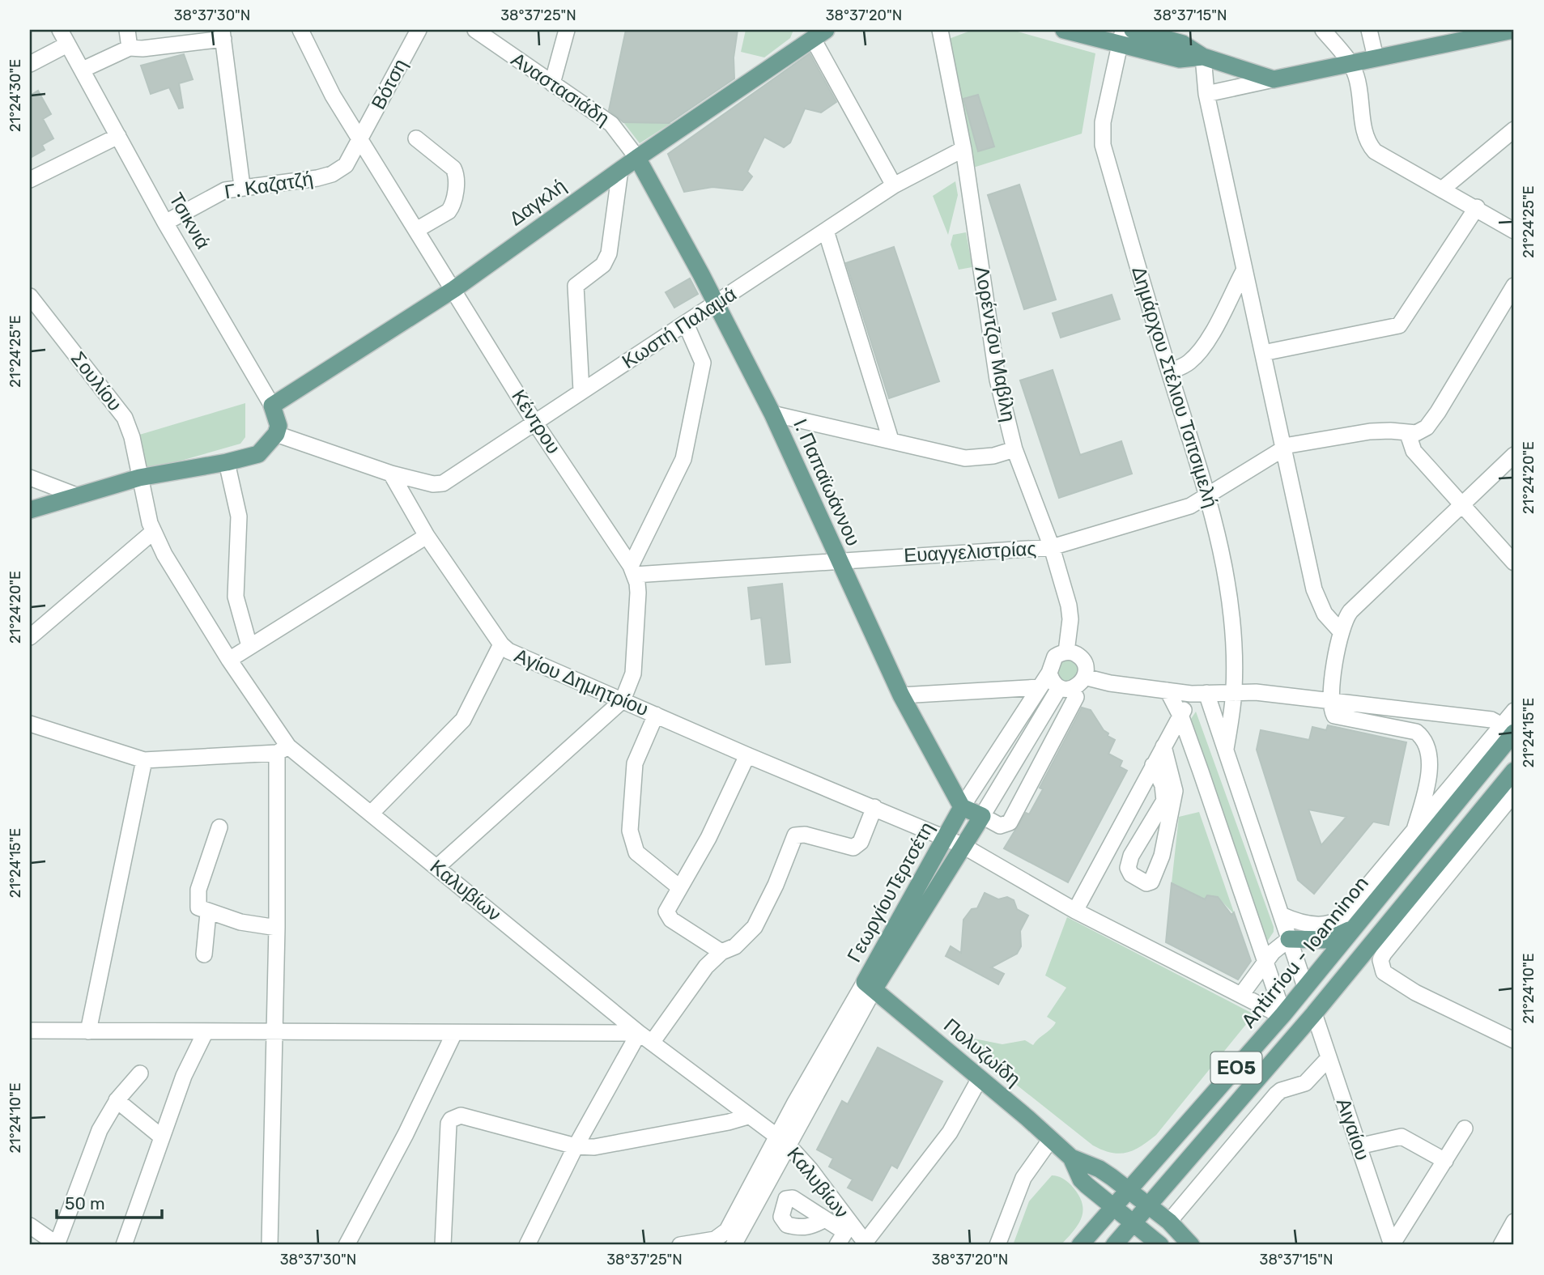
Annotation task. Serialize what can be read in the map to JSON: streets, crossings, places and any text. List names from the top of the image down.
{
  "streets": {
    "main road": [
      "Δαγκλή",
      "Τσικνιά",
      "Ι. Παπαϊωάννου",
      "ΓεωργίουΤερτσέτη",
      "Antirriou - Ioanninon",
      "Πολυζωίδη",
      "ΕΟ5"
    ],
    "street": [
      "Βότση",
      "Αναστασιάδη",
      "Γ. Καζατζή",
      "Κωστή Παλαμά",
      "Λορέντζου Μαβίλη",
      "Σουλίου",
      "Δημάρχου Στέλιου Τσιτσιμελή",
      "Κέντρου",
      "Ευαγγελιστρίας",
      "Αγίου Δημητρίου",
      "Καλυβίων",
      "Αιγαίου"
    ]
  },
  "crossings": [
    ["Βότση", "Γ. Καζατζή"],
    ["Βότση", "Κέντρου"],
    ["Αναστασιάδη", "Δαγκλή"],
    ["Αναστασιάδη", "Ι. Παπαϊωάννου"],
    ["Γ. Καζατζή", "Τσικνιά"],
    ["Γ. Καζατζή", "Κέντρου"],
    ["Δαγκλή", "Τσικνιά"],
    ["Δαγκλή", "Κέντρου"],
    ["Δαγκλή", "Ι. Παπαϊωάννου"],
    ["Κωστή Παλαμά", "Λορέντζου Μαβίλη"],
    ["Κωστή Παλαμά", "Κέντρου"],
    ["Κωστή Παλαμά", "Ι. Παπαϊωάννου"],
    ["Κωστή Παλαμά", "Αγίου Δημητρίου"],
    ["Λορέντζου Μαβίλη", "Ευαγγελιστρίας"],
    ["Λορέντζου Μαβίλη", "ΓεωργίουΤερτσέτη"],
    ["Σουλίου", "Καλυβίων"],
    ["Δημάρχου Στέλιου Τσιτσιμελή", "Ευαγγελιστρίας"],
    ["Δημάρχου Στέλιου Τσιτσιμελή", "Antirriou - Ioanninon"],
    ["Κέντρου", "Ευαγγελιστρίας"],
    ["Κέντρου", "Αγίου Δημητρίου"],
    ["Ι. Παπαϊωάννου", "Ευαγγελιστρίας"],
    ["Ι. Παπαϊωάννου", "ΓεωργίουΤερτσέτη"],
    ["Αγίου Δημητρίου", "ΓεωργίουΤερτσέτη"],
    ["Αγίου Δημητρίου", "Antirriou - Ioanninon"],
    ["Καλυβίων", "ΓεωργίουΤερτσέτη"],
    ["ΓεωργίουΤερτσέτη", "Πολυζωίδη"],
    ["ΕΟ5", "Αιγαίου"]
  ],
  "scale_bar": "50 m",
  "coordinates": [
    "38°37'30\"N",
    "38°37'25\"N",
    "38°37'20\"N",
    "38°37'15\"N",
    "21°24'30\"E",
    "21°24'25\"E",
    "21°24'20\"E",
    "21°24'15\"E",
    "21°24'10\"E"
  ]
}
